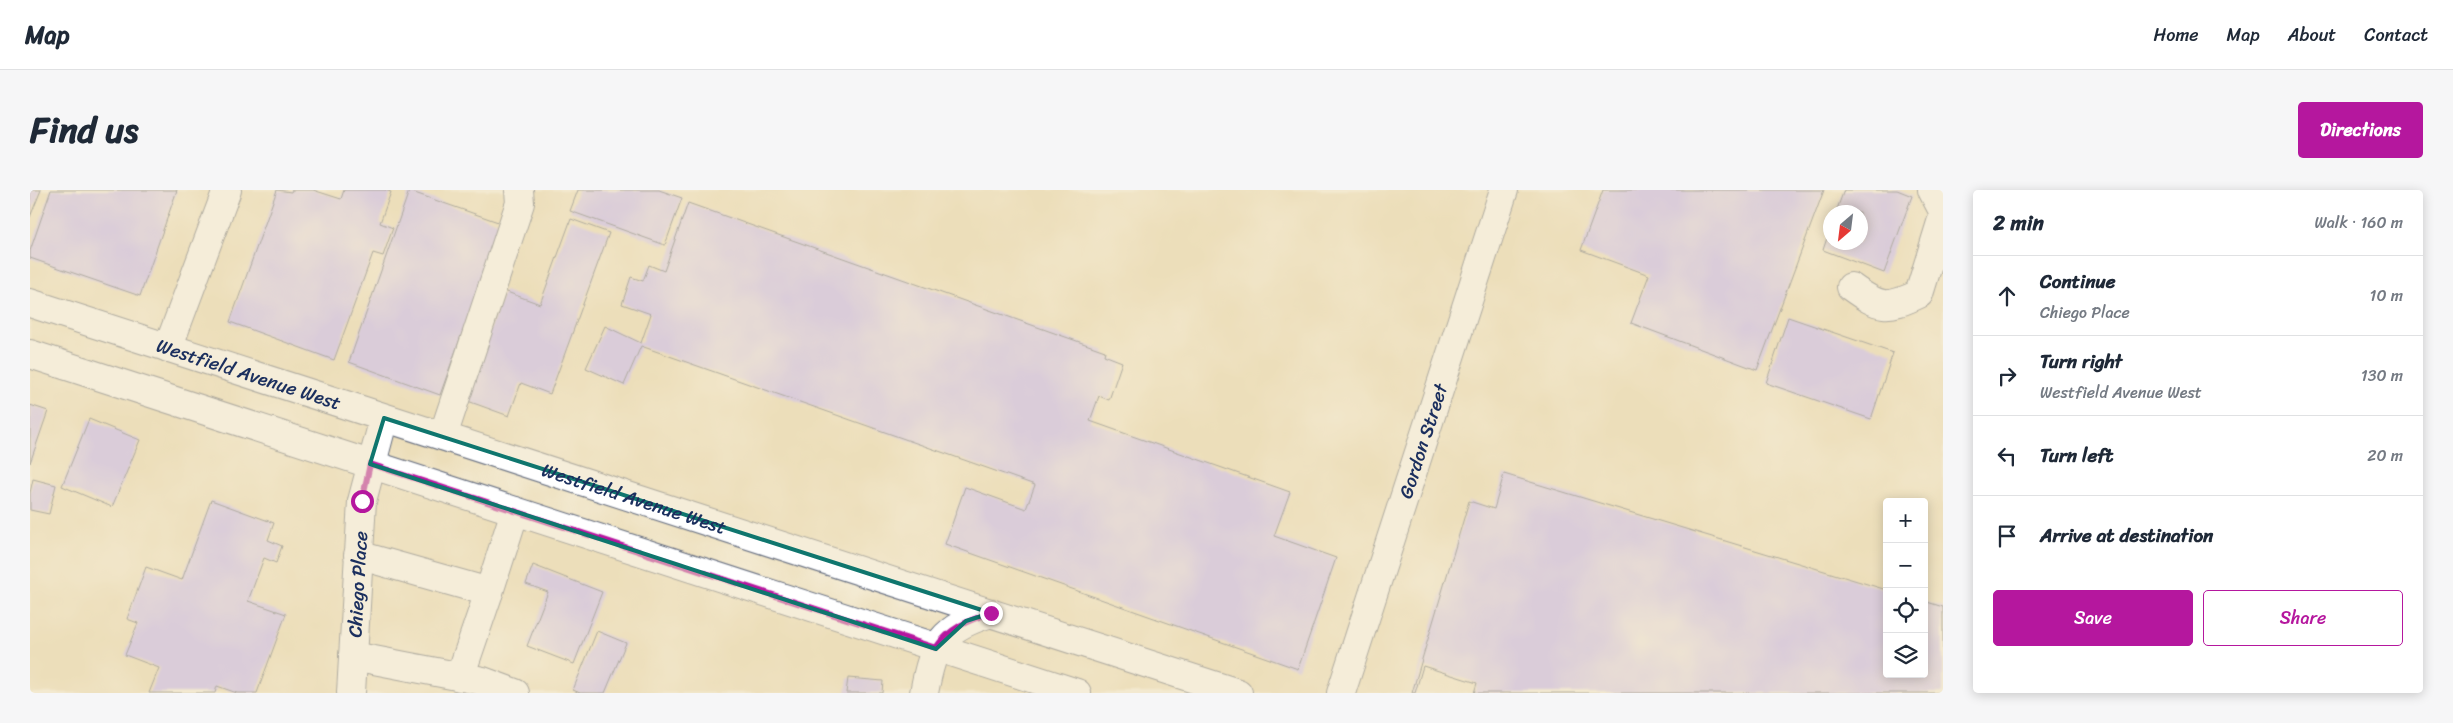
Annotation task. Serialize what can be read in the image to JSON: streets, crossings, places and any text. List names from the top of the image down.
{
  "streets": {
    "main road": ["Westfield Avenue West", "Gordon Street", "Chiego Place"]
  },
  "crossings": [
    ["Westfield Avenue West", "Chiego Place"]
  ],
  "north": "bottom left",
  "page": {
    "header": "Map",
    "nav": [
      "Home",
      "Map",
      "About",
      "Contact"
    ],
    "title": "Find us",
    "buttons": [
      "Directions",
      ["Save", "Share"]
    ],
    "heading": ["2 min", "Walk · 160 m"],
    "list": [
      ["Continue", "Chiego Place", "10 m"],
      ["Turn right", "Westfield Avenue West", "130 m"],
      ["Turn left", "20 m"],
      "Arrive at destination"
    ],
    "map_buttons": ["+", "−"]
  }
}
